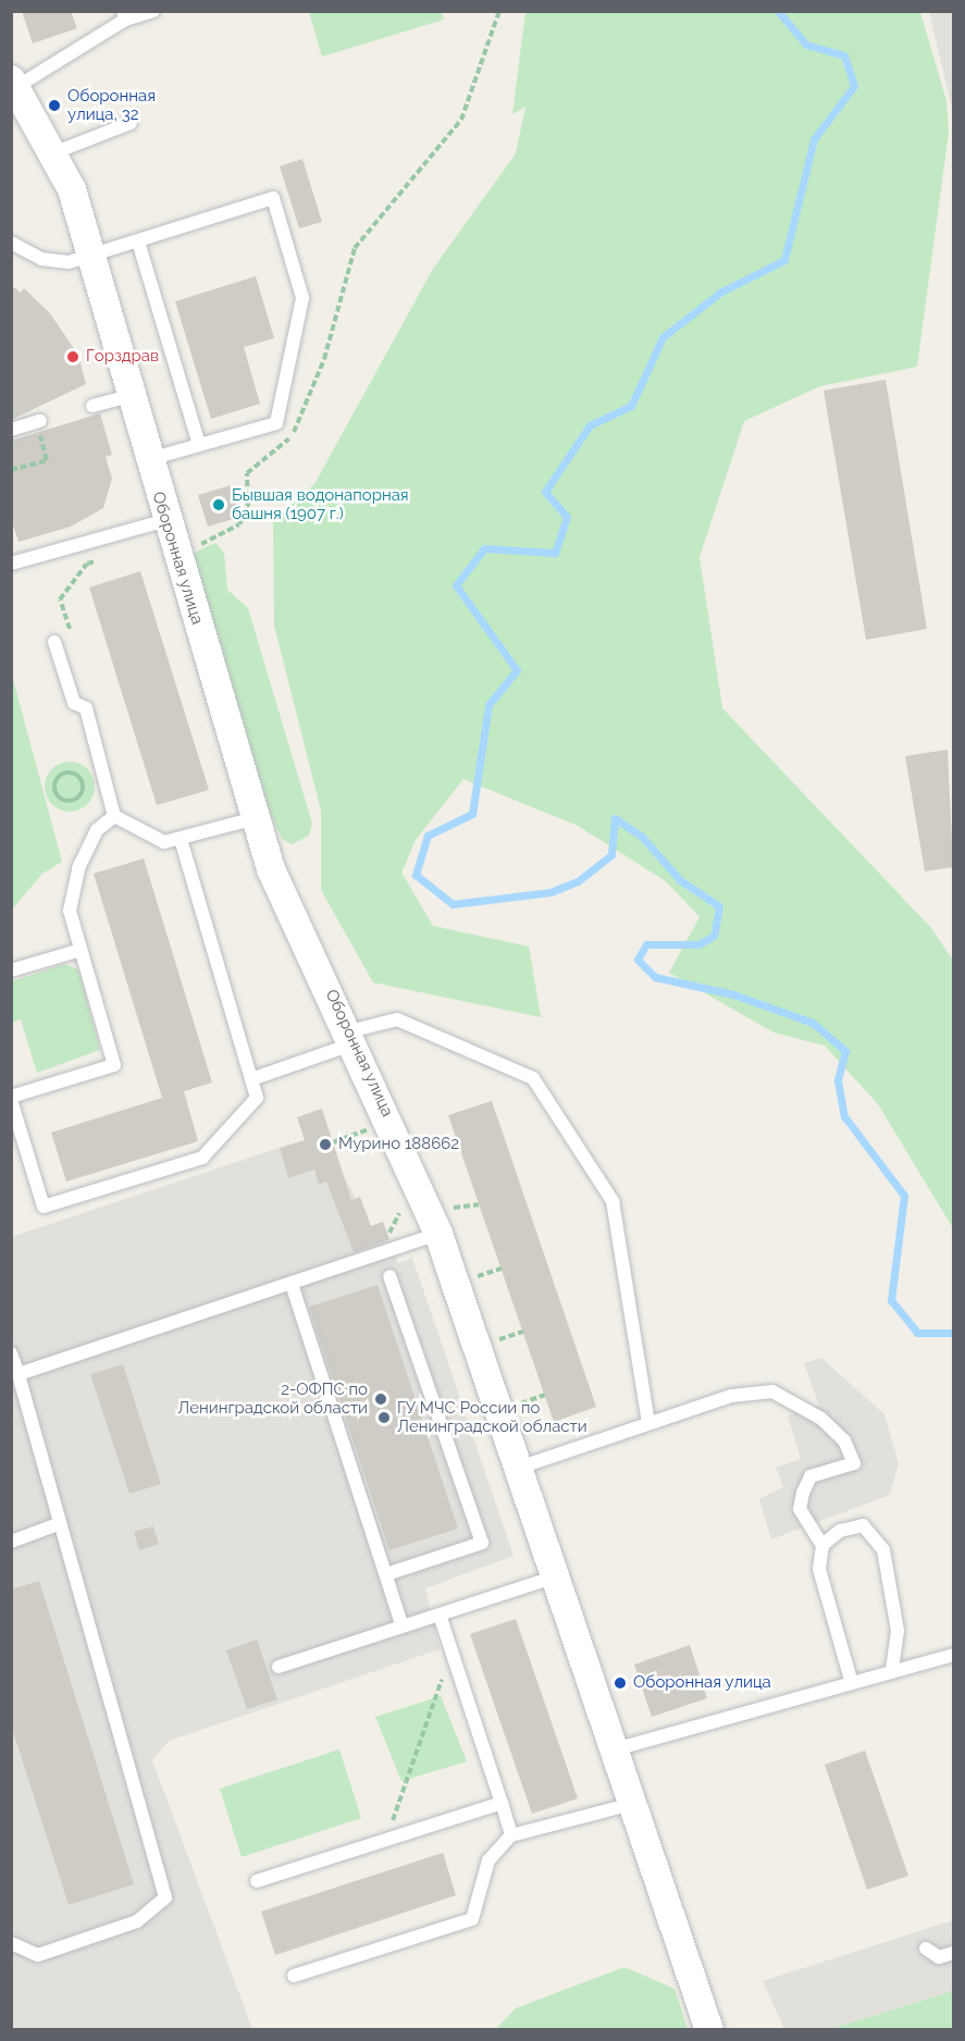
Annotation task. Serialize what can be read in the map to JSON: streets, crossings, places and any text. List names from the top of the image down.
{
  "streets": {
    "street": ["Оборонная улица"]
  },
  "places": [
    "Оборонная улица, 32",
    "Горздрав",
    "Бывшая водонапорная башня (1907 г.)",
    "Мурино 188662",
    "2-ОФПС по Ленинградской области",
    "ГУ МЧС России по Ленинградской области",
    "Оборонная улица"
  ]
}
